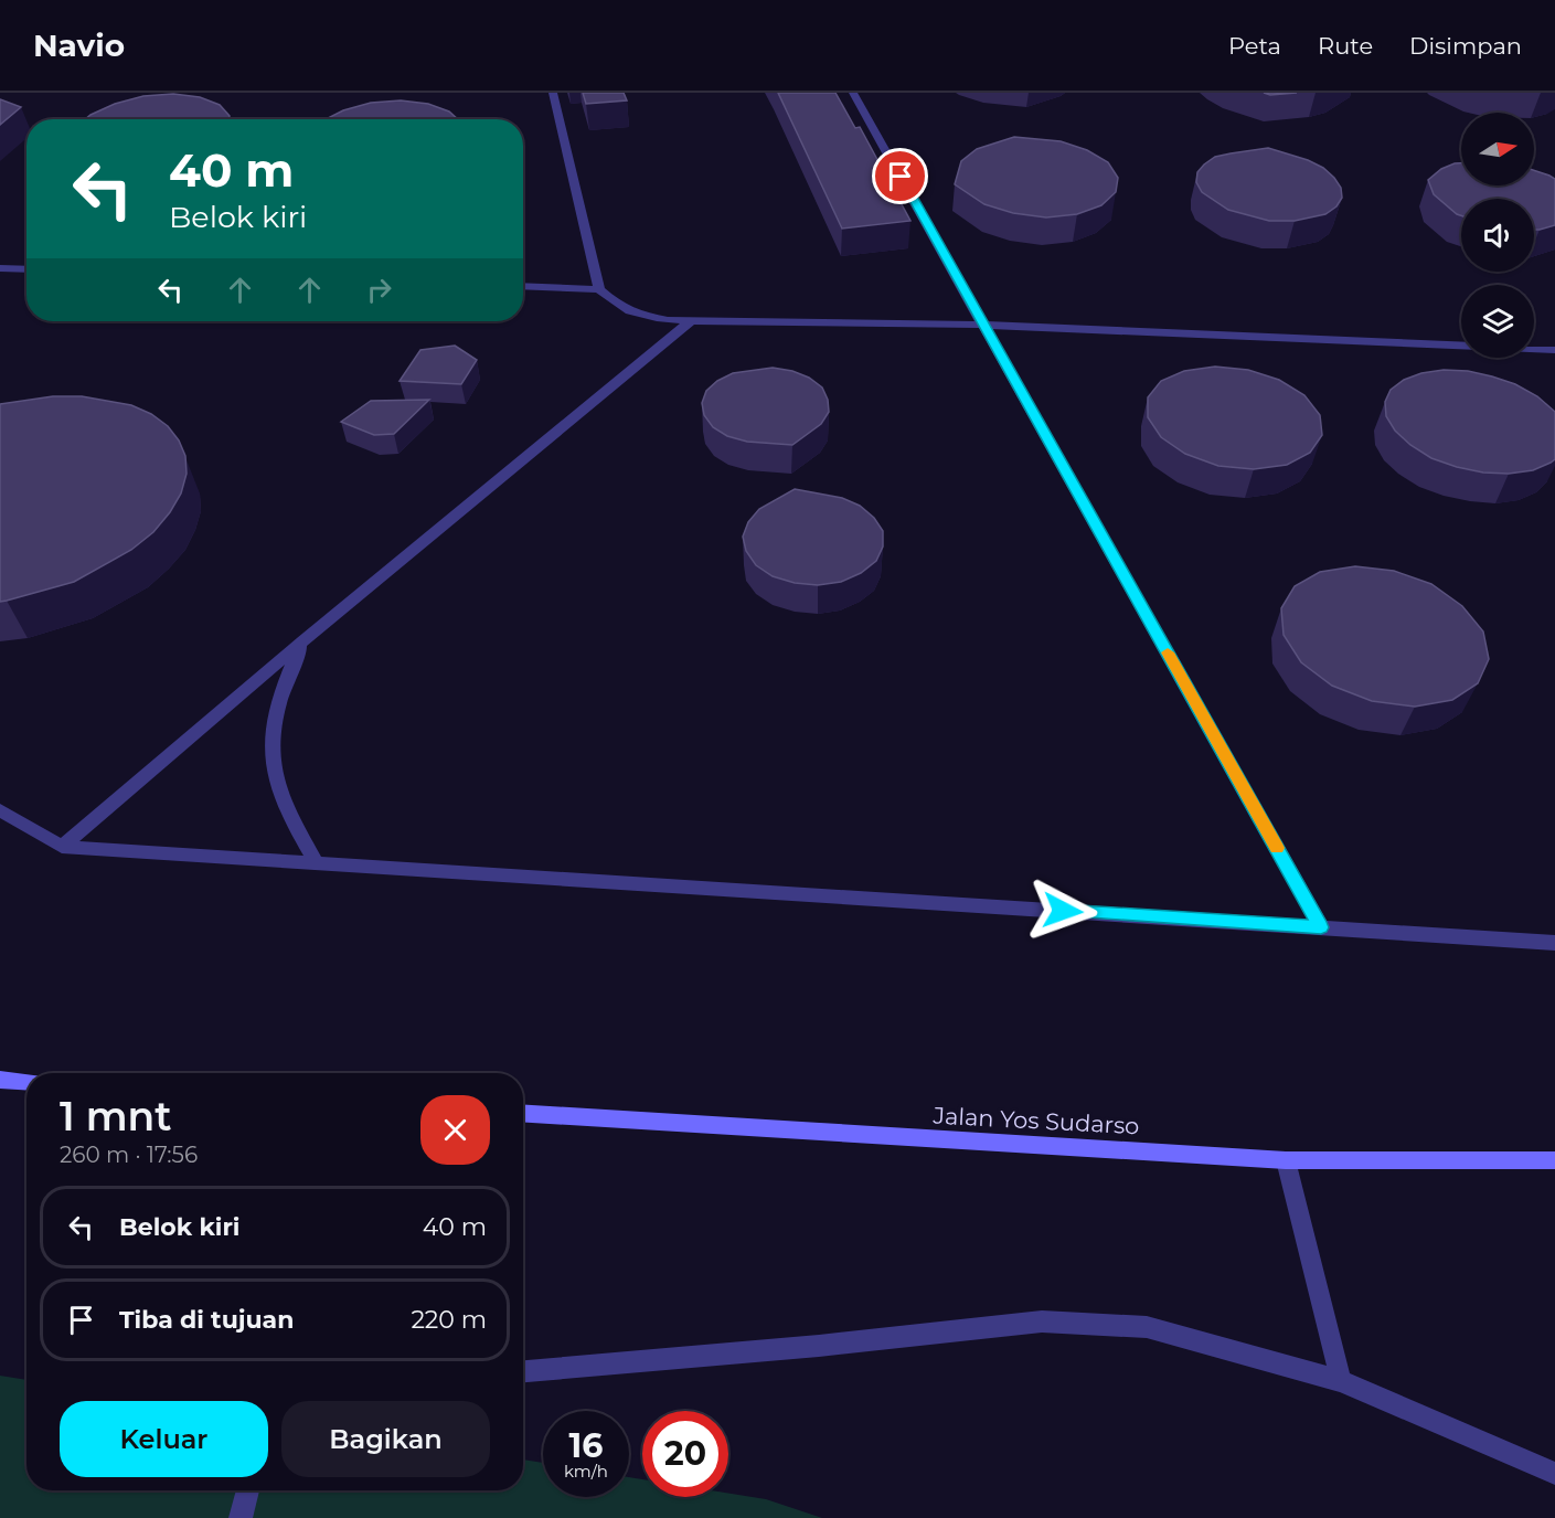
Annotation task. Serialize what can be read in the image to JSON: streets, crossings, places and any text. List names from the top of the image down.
{
  "streets": {
    "main road": ["Jalan Yos Sudarso"]
  },
  "north": "right",
  "page": {
    "header": "Navio",
    "nav": ["Peta", "Rute", "Disimpan"],
    "turn": ["40 m", "Belok kiri"],
    "heading": ["1 mnt", "260 m · 17:56"],
    "list": [
      {
        "name": "Belok kiri",
        "value": "40 m"
      },
      {
        "name": "Tiba di tujuan",
        "value": "220 m"
      }
    ],
    "buttons": ["Keluar", "Bagikan"],
    "speed": "16 km/h",
    "limit": "20"
  }
}
